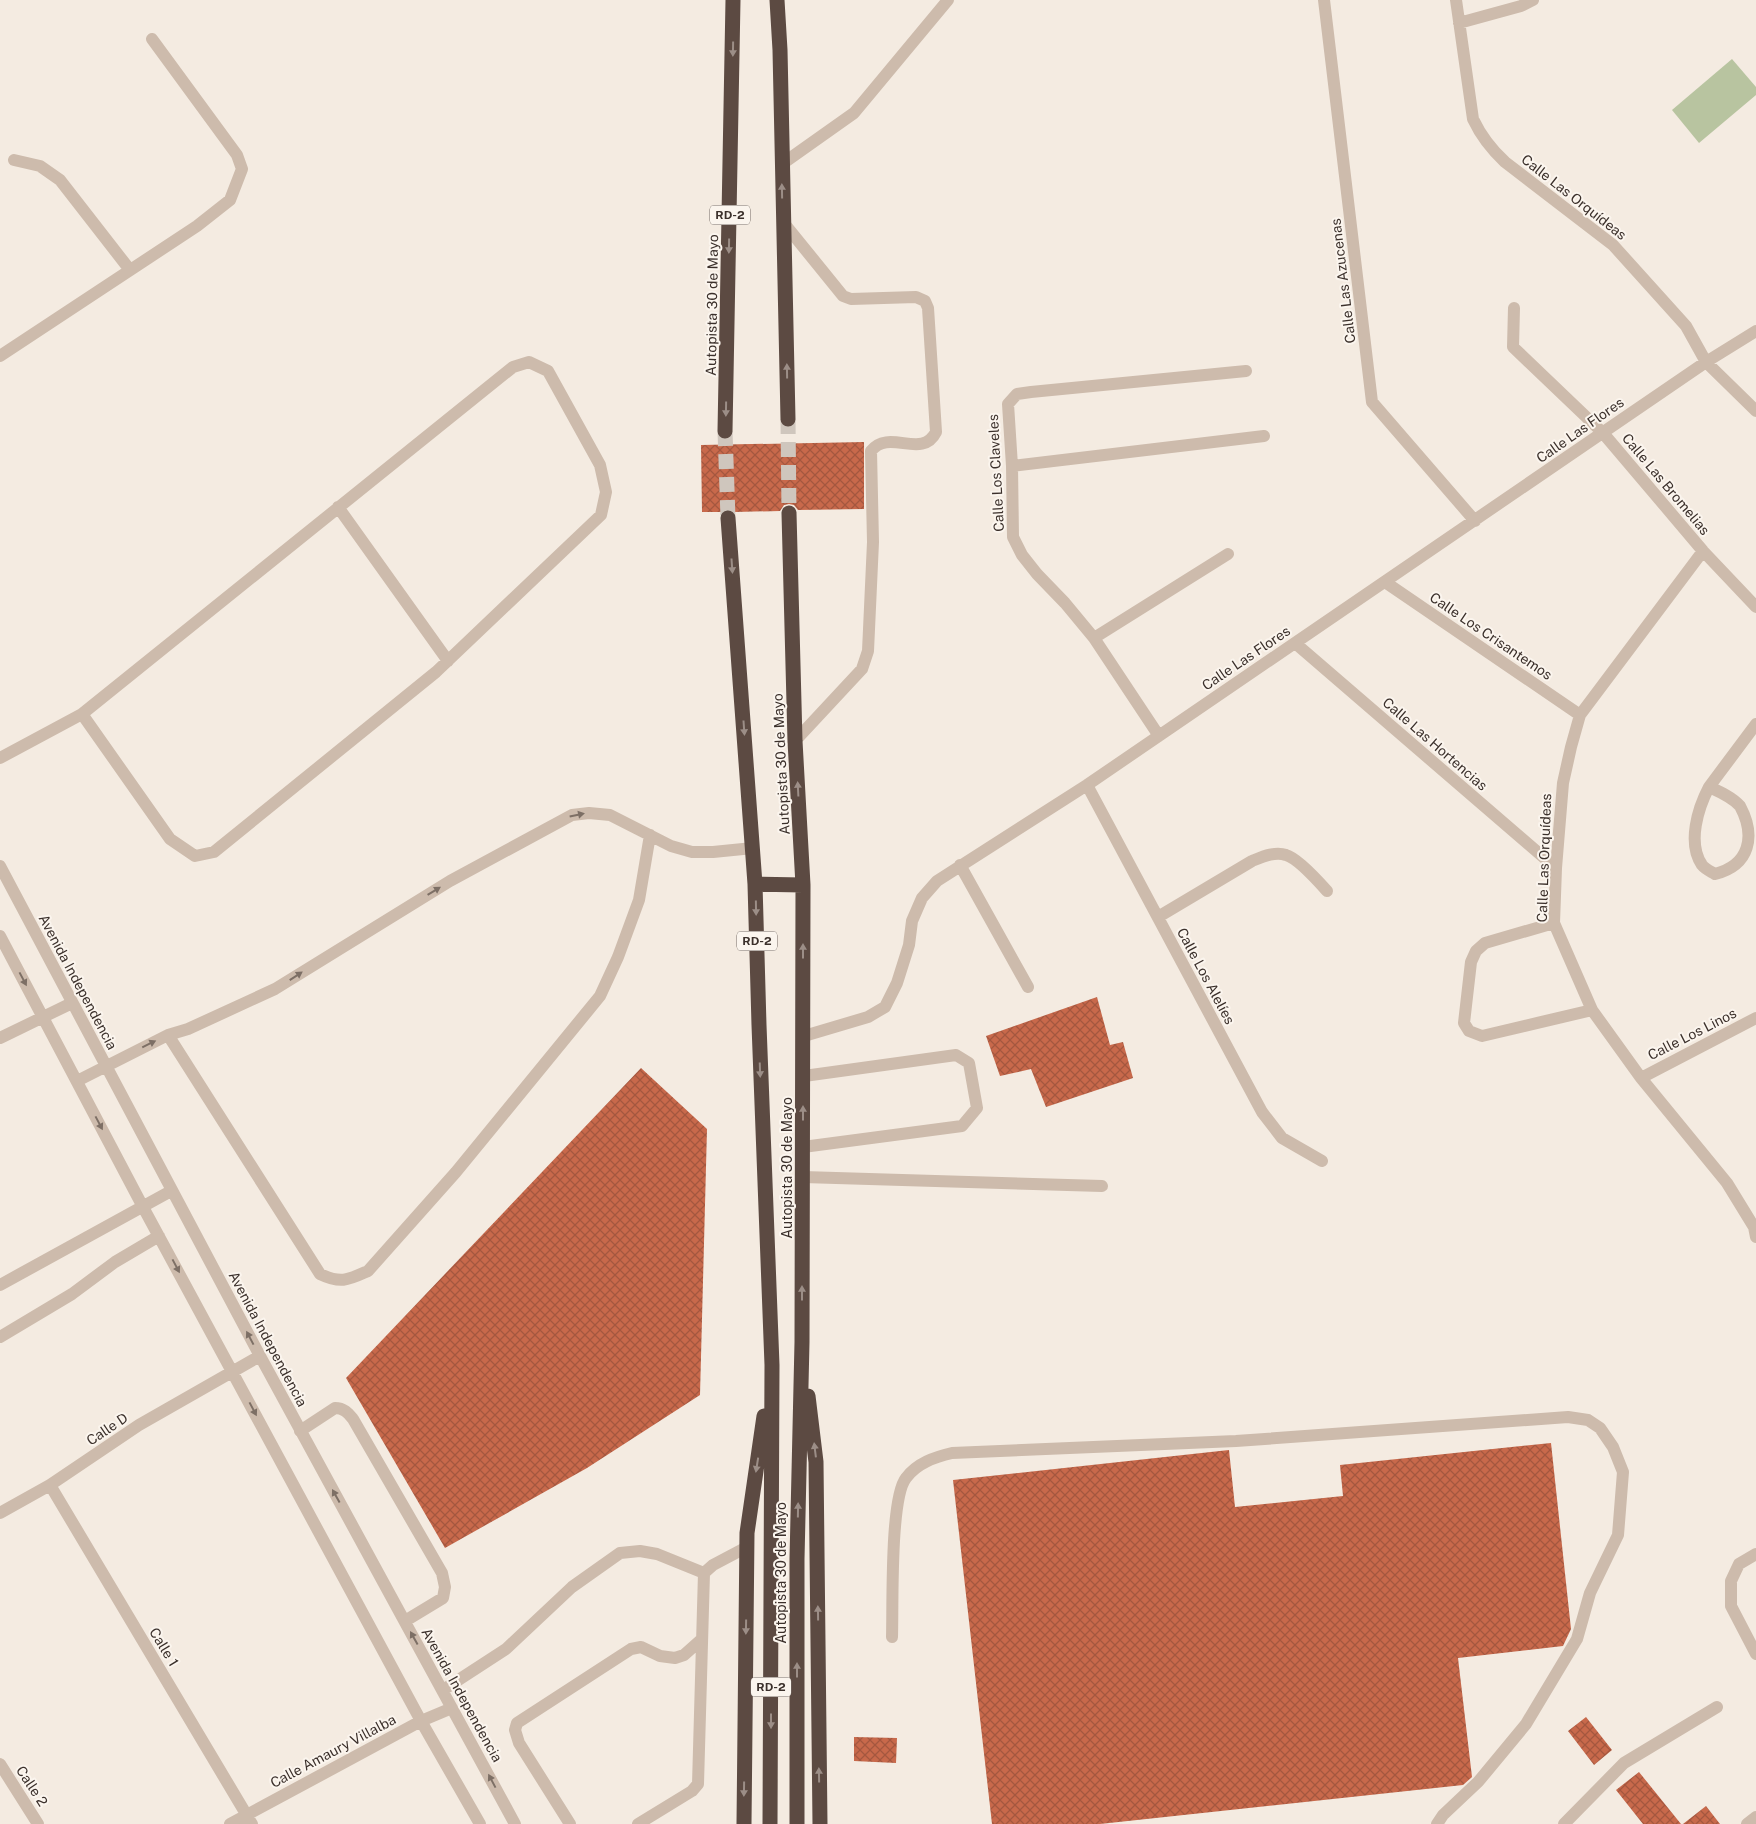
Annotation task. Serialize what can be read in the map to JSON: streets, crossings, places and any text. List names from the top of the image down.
{
  "streets": {
    "highway": ["RD-2", "Autopista 30 de Mayo"],
    "street": [
      "Calle Las Orquídeas",
      "Calle Las Azucenas",
      "Calle Las Flores",
      "Calle Los Claveles",
      "Calle Las Bromelias",
      "Calle Los Crisantemos",
      "Calle Las Hortencias",
      "Calle Los Alelíes",
      "Avenida Independencia",
      "Calle Los Linos",
      "Calle D",
      "Calle 1",
      "Calle Amaury Villalba",
      "Calle 2"
    ]
  },
  "crossings": [
    ["Calle Las Orquídeas", "Calle Las Flores"],
    ["Calle Las Orquídeas", "Calle Las Bromelias"],
    ["Calle Las Orquídeas", "Calle Los Crisantemos"],
    ["Calle Las Orquídeas", "Calle Las Hortencias"],
    ["Calle Las Orquídeas", "Calle Los Linos"],
    ["Calle Las Azucenas", "Calle Las Flores"],
    ["Autopista 30 de Mayo", "Calle Las Flores"],
    ["Calle Las Flores", "Calle Los Claveles"],
    ["Calle Las Flores", "Calle Las Bromelias"],
    ["Calle Las Flores", "Calle Los Crisantemos"],
    ["Calle Las Flores", "Calle Las Hortencias"],
    ["Calle Las Flores", "Calle Los Alelíes"],
    ["Avenida Independencia", "Calle D"],
    ["Avenida Independencia", "Calle Amaury Villalba"],
    ["Calle D", "Calle 1"],
    ["Calle 1", "Calle Amaury Villalba"]
  ]
}
